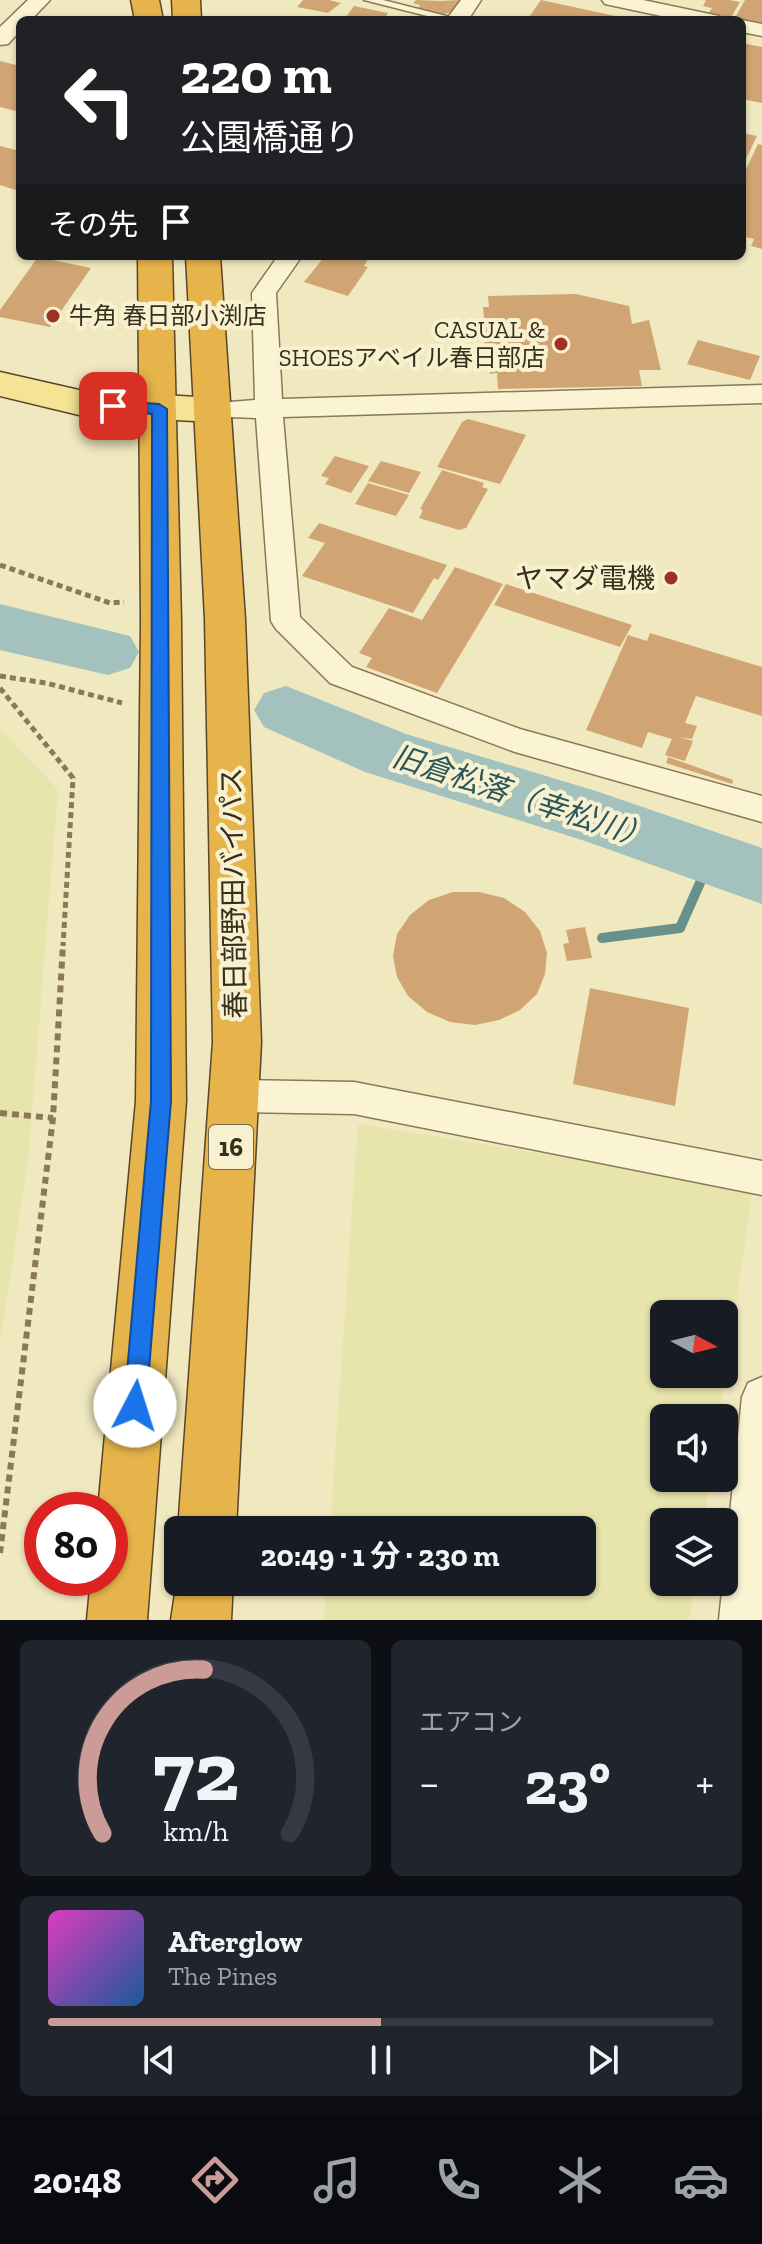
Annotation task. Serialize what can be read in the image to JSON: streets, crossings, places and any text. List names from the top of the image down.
{
  "streets": {
    "highway": ["春日部野田バイパス", "16"]
  },
  "water": ["旧倉松落（幸松川）"],
  "places": ["牛角 春日部小渕店", "CASUAL & SHOESアベイル春日部店", "ヤマダ電機"],
  "north": "right",
  "page": {
    "turn": ["220 m", "公園橋通り"],
    "then": "その先",
    "limit": "80",
    "trip": "20:49 · 1 分 · 230 m",
    "tile": "エアコン",
    "heat": ["−", "23°", "+"],
    "song": ["Afterglow", "The Pines"],
    "tabs": "20:48",
    "gauge": ["72", "km/h"]
  }
}
